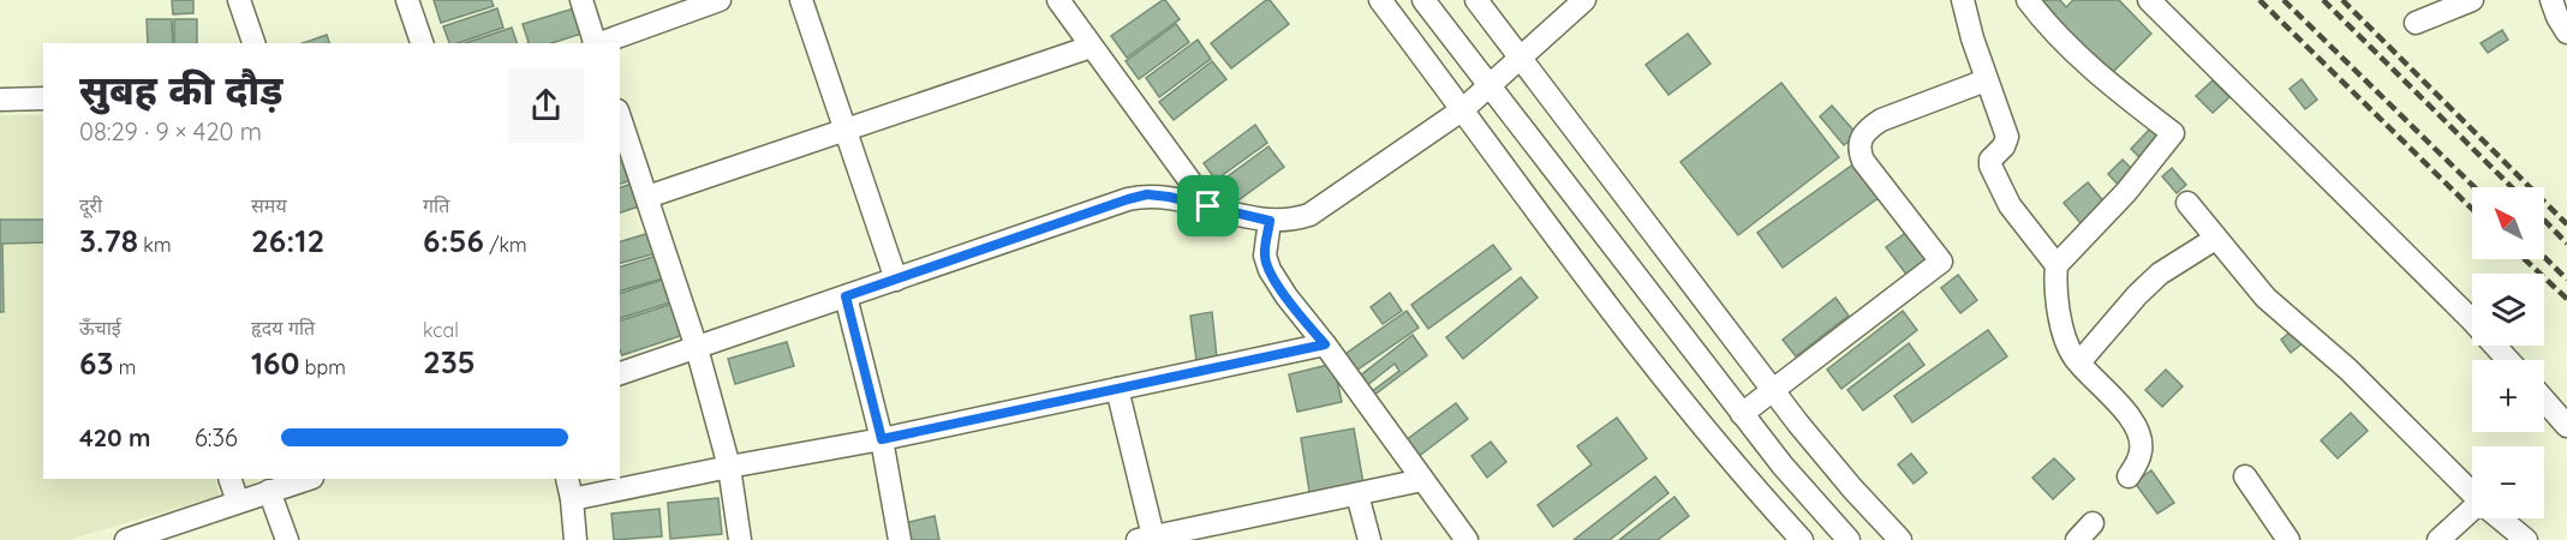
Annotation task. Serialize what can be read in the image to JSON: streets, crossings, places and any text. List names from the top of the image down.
{
  "north": "top left",
  "page": {
    "heading": ["सुबह की दौड़", "08:29 · 9 × 420 m"],
    "stats": [
      ["दूरी", "3.78 km"],
      ["समय", "26:12"],
      ["गति", "6:56 /km"],
      ["ऊँचाई", "63 m"],
      ["हृदय गति", "160 bpm"],
      ["kcal", "235"]
    ],
    "map_buttons": ["+", "−"],
    "list": [
      {
        "name": "420 m",
        "note": "6:36"
      }
    ]
  }
}
